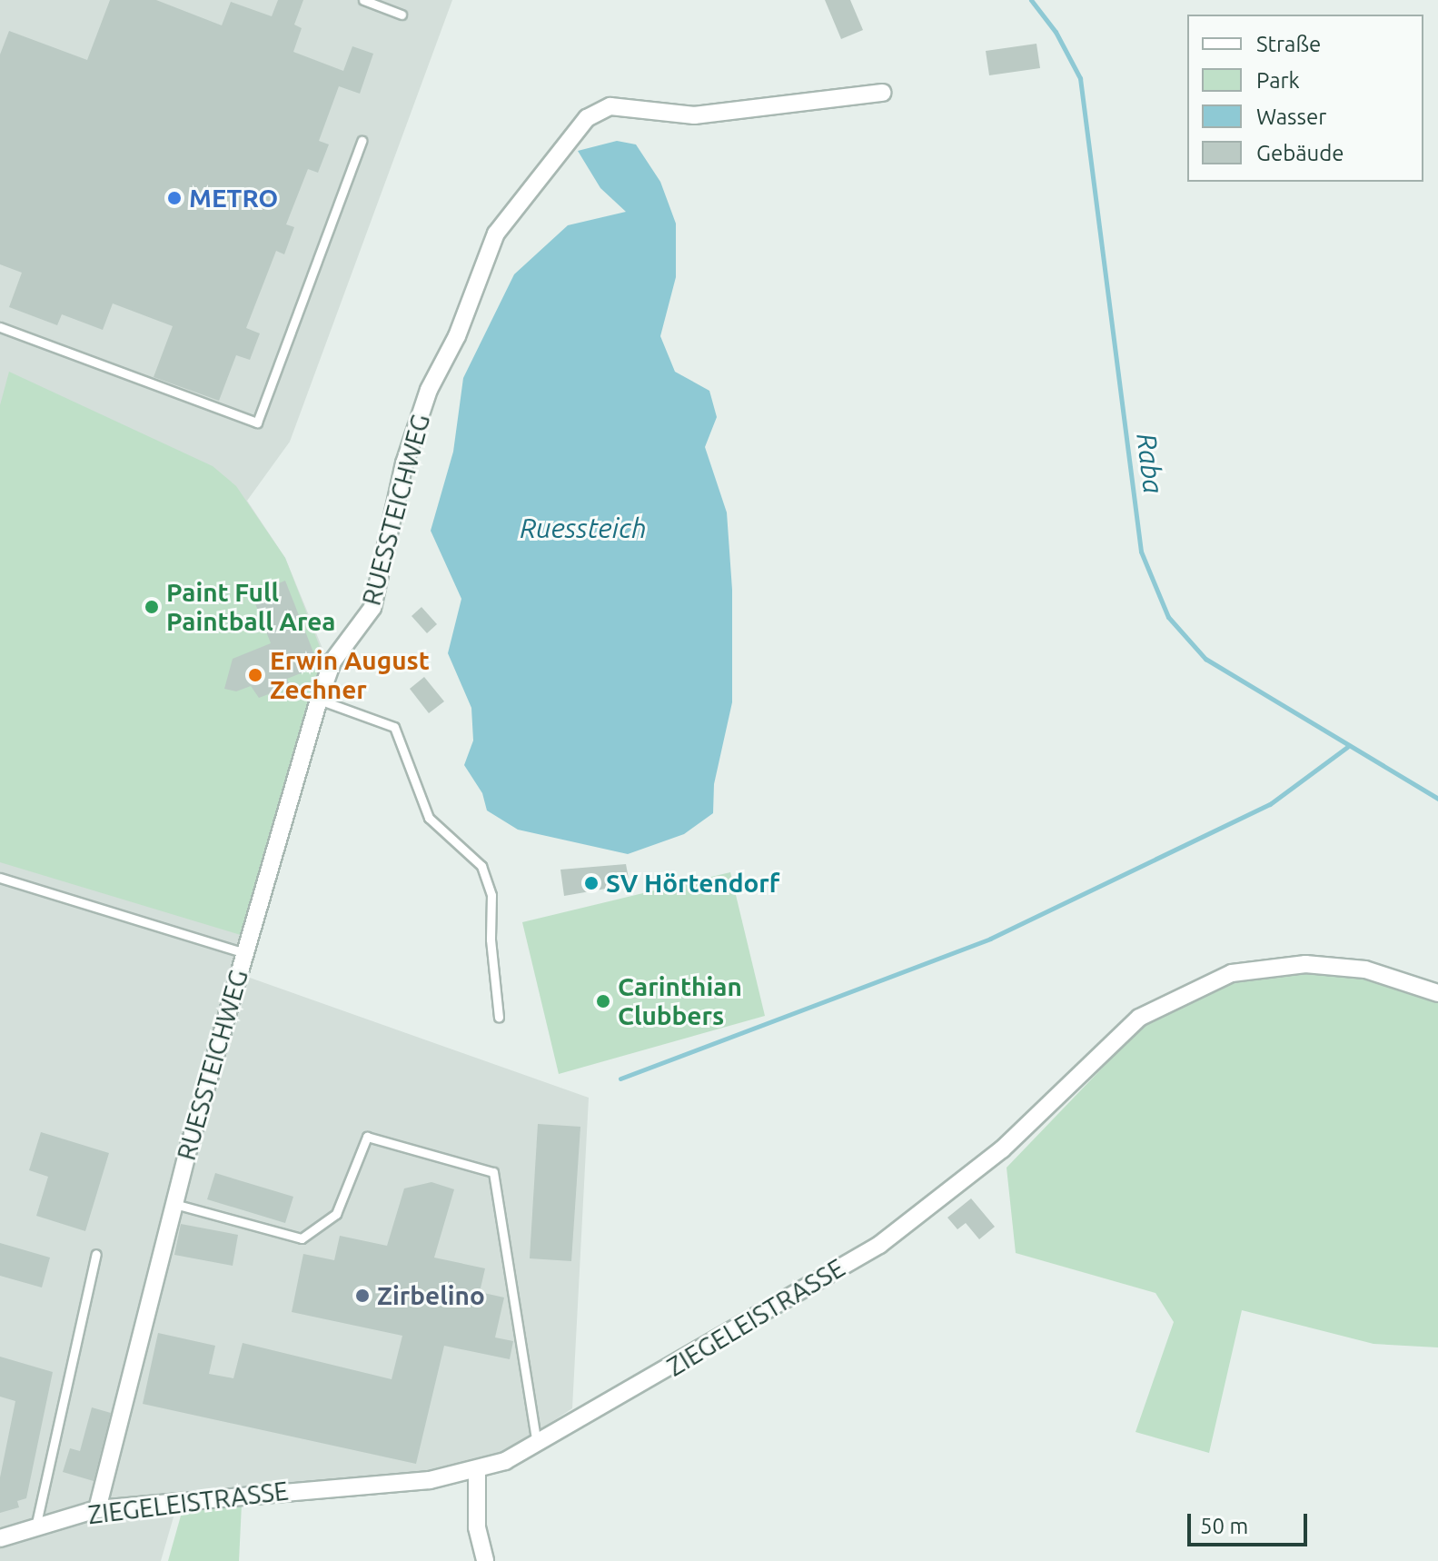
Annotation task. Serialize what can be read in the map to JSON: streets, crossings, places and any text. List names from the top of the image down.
{
  "streets": {
    "street": ["RUESSTEICHWEG", "ZIEGELEISTRASSE"]
  },
  "crossings": [
    ["RUESSTEICHWEG", "ZIEGELEISTRASSE"]
  ],
  "water": ["Raba", "Ruessteich"],
  "places": [
    "METRO",
    "Paint Full Paintball Area",
    "Erwin August Zechner",
    "SV Hörtendorf",
    "Carinthian Clubbers",
    "Zirbelino"
  ],
  "legend": [
    "Straße",
    "Park",
    "Wasser",
    "Gebäude"
  ],
  "scale_bar": "50 m"
}
